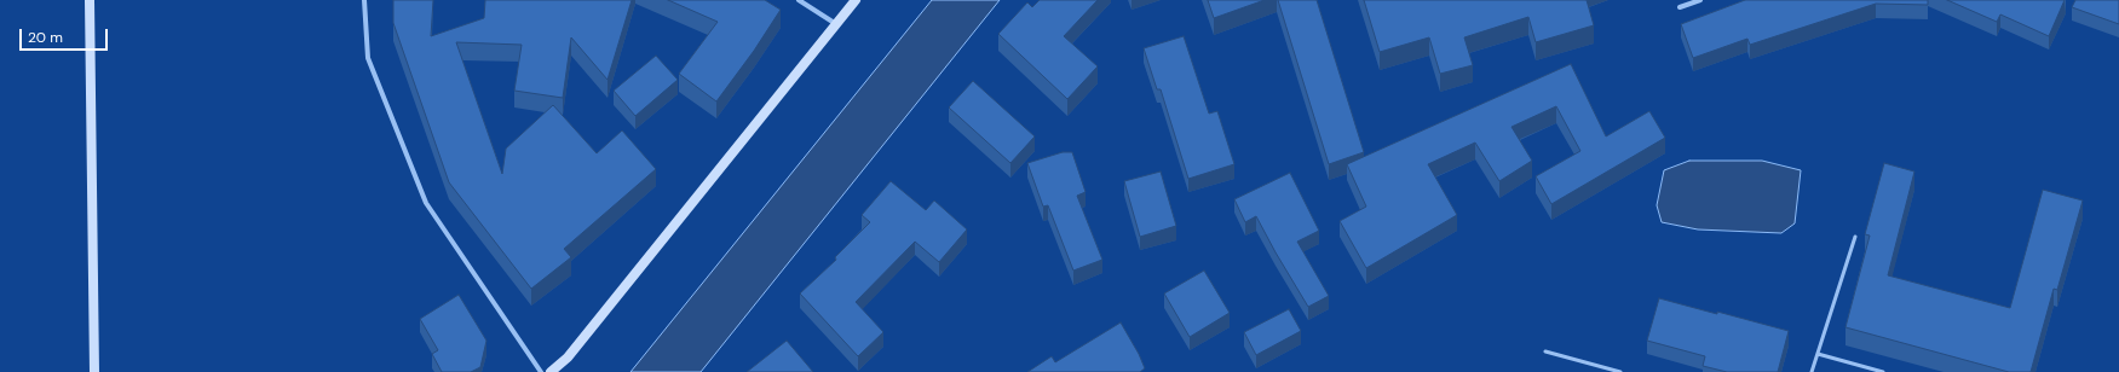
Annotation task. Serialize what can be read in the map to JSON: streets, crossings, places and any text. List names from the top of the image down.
{
  "scale_bar": "20 m"
}
